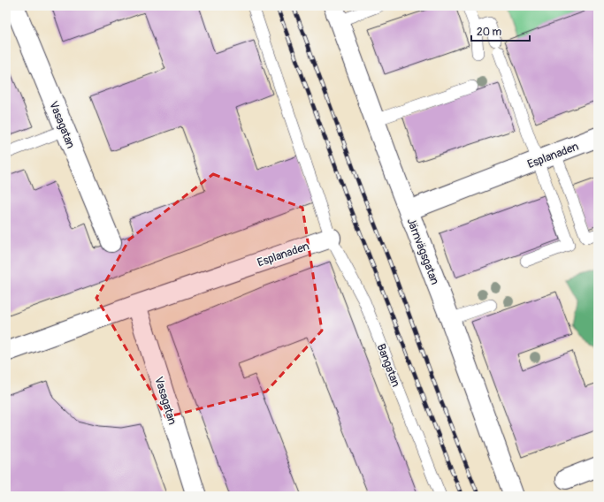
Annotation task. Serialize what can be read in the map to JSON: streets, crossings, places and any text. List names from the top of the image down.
{
  "streets": {
    "street": ["Vasagatan", "Esplanaden", "Järnvägsgatan"],
    "lane": ["Bangatan"]
  },
  "crossings": [
    ["Vasagatan", "Esplanaden"],
    ["Esplanaden", "Järnvägsgatan"],
    ["Esplanaden", "Bangatan"]
  ],
  "scale_bar": "20 m"
}
